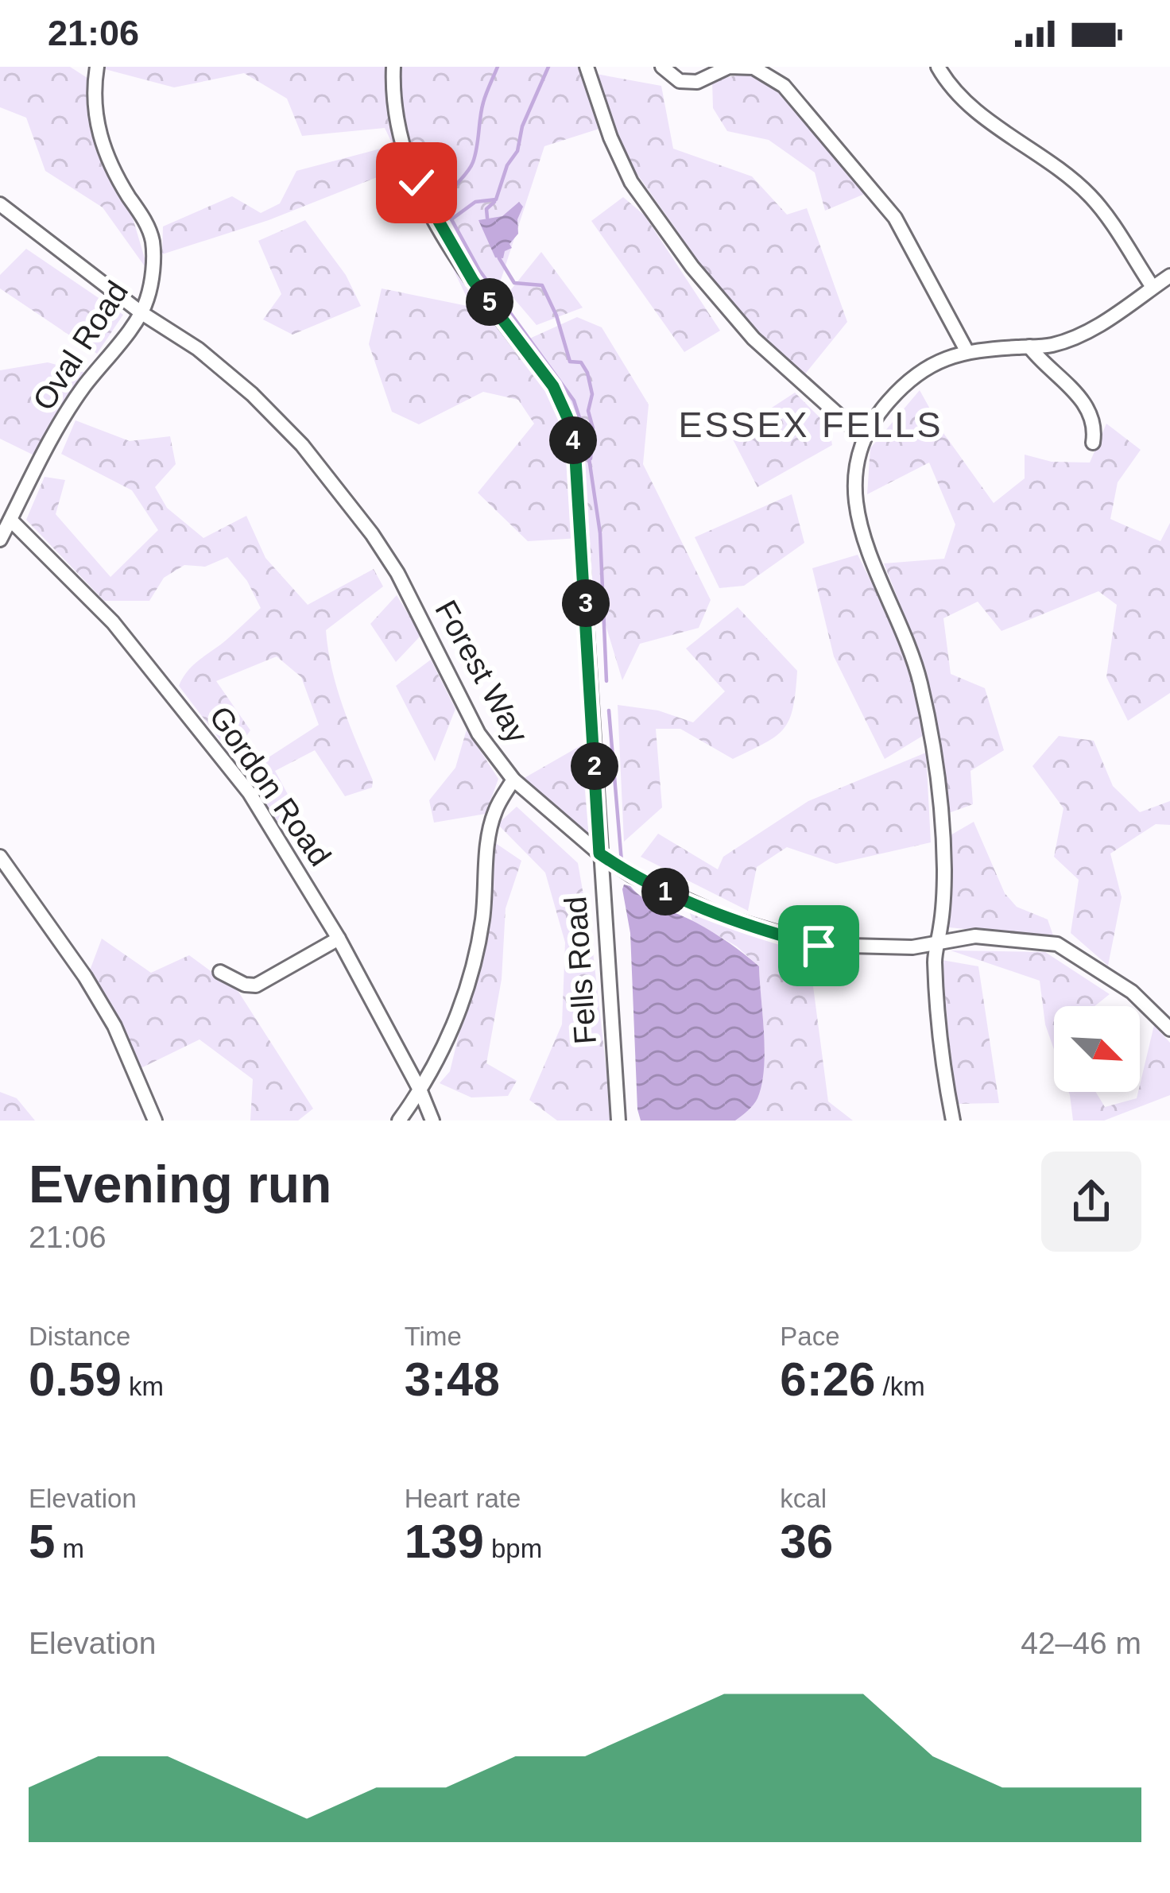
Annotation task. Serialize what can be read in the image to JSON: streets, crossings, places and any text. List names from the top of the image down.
{
  "streets": {
    "street": [
      "Oval Road",
      "Forest Way",
      "Gordon Road",
      "Fells Road"
    ]
  },
  "crossings": [
    ["Oval Road", "Forest Way"],
    ["Oval Road", "Gordon Road"],
    ["Forest Way", "Fells Road"]
  ],
  "districts": ["ESSEX FELLS"],
  "north": "bottom right",
  "page": {
    "status": "21:06",
    "pins": [
      "5",
      "4",
      "3",
      "2",
      "1"
    ],
    "heading": ["Evening run", "21:06"],
    "stats": [
      ["Distance", "0.59 km"],
      ["Time", "3:48"],
      ["Pace", "6:26 /km"],
      ["Elevation", "5 m"],
      ["Heart rate", "139 bpm"],
      ["kcal", "36"]
    ],
    "chart": ["Elevation", "42–46 m"]
  }
}
